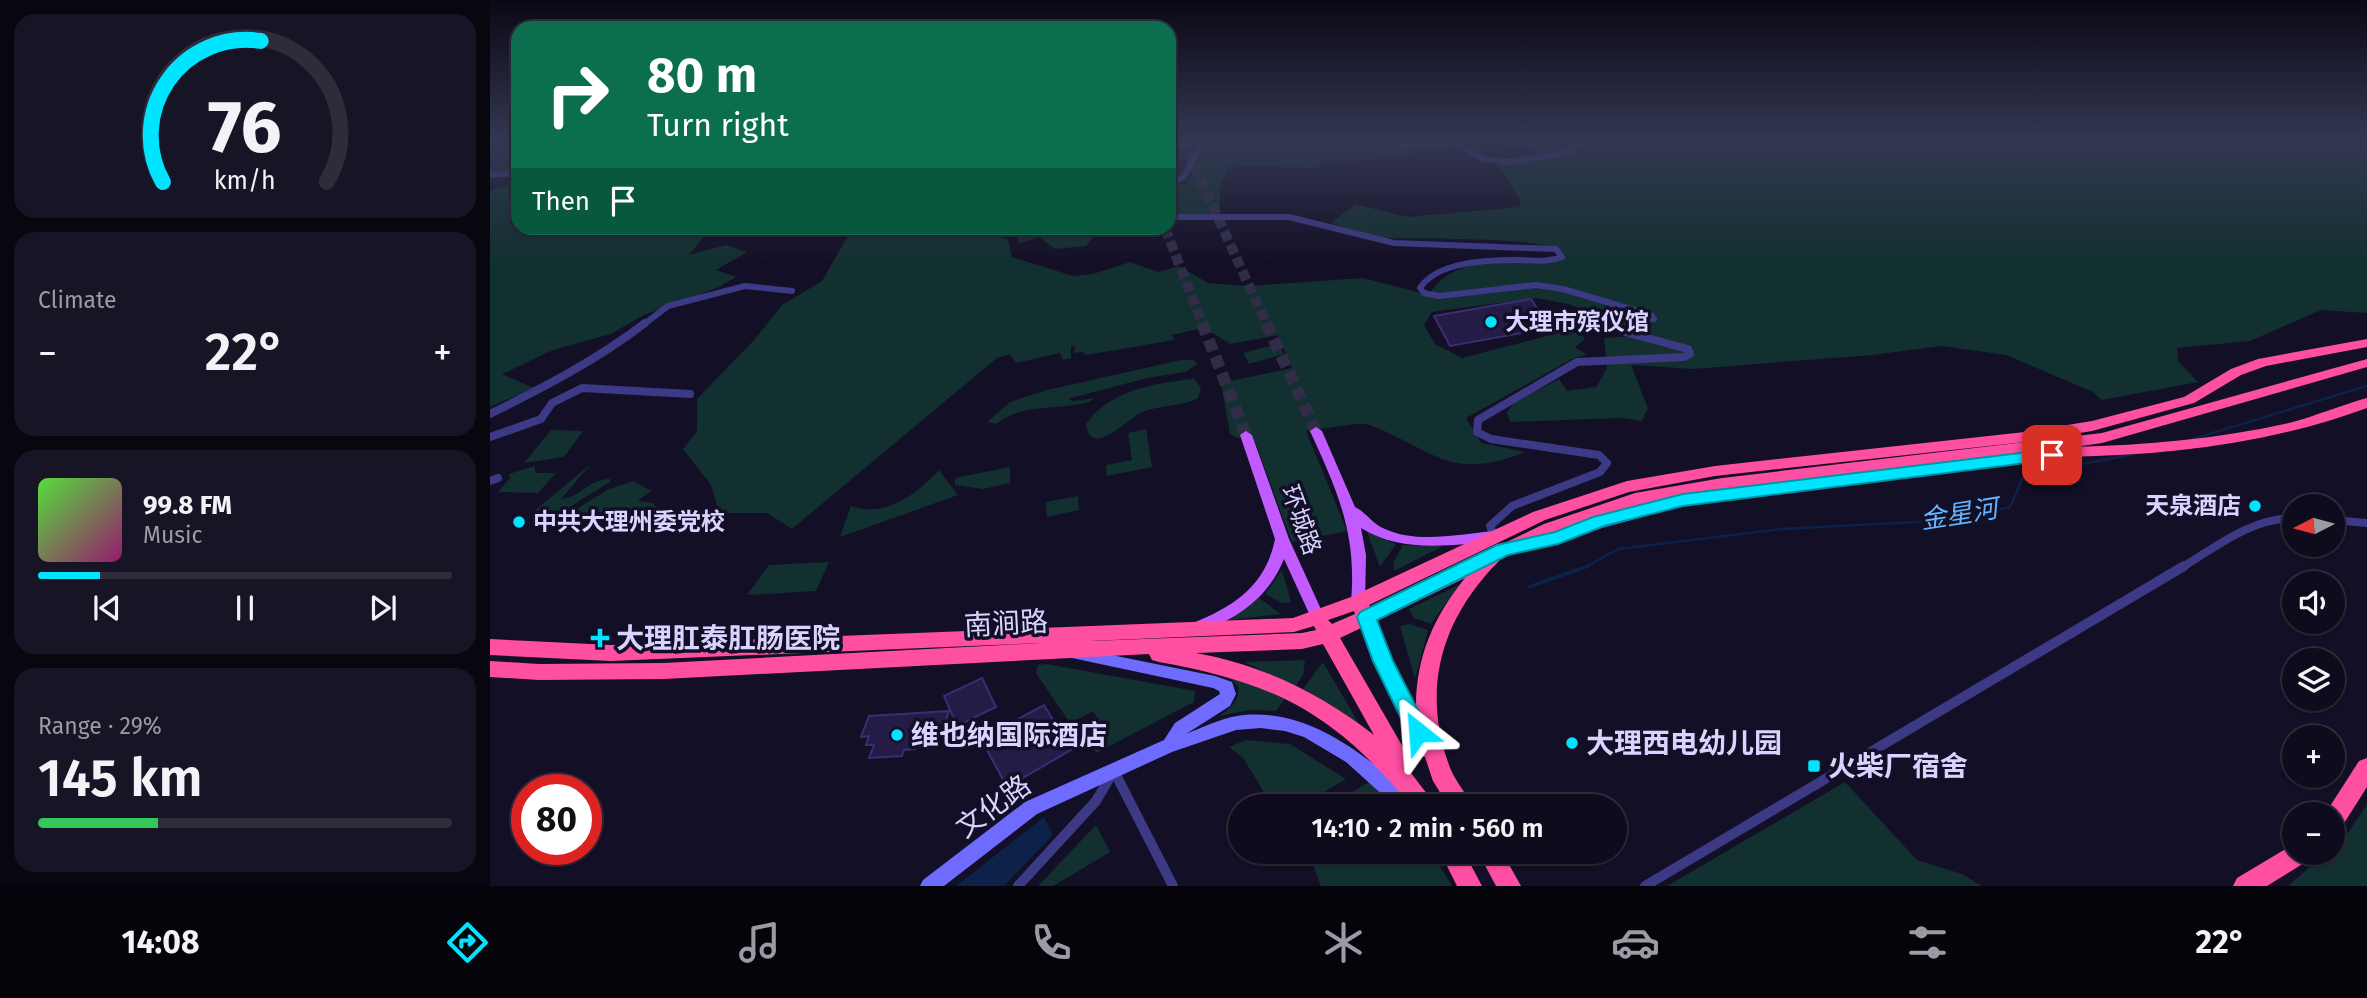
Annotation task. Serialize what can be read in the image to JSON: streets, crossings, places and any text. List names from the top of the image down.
{
  "streets": {
    "highway": ["南涧路"],
    "main road": ["环城路"],
    "street": ["文化路"]
  },
  "crossings": [
    ["环城路", "南涧路"]
  ],
  "water": ["金星河"],
  "places": {
    "other": [
      "大理市殡仪馆",
      "天泉酒店",
      "中共大理州委党校",
      "维也纳国际酒店",
      "大理西电幼儿园"
    ],
    "health": ["大理肛泰肛肠医院"],
    "transit": ["火柴厂宿舍"]
  },
  "north": "left",
  "page": {
    "turn": ["80 m", "Turn right"],
    "then": "Then",
    "tile": [
      "Climate",
      ["Range · 29%", "145 km"]
    ],
    "heat": ["−", "22°", "+"],
    "song": ["99.8 FM", "Music"],
    "map_buttons": ["+", "−"],
    "limit": "80",
    "trip": "14:10 · 2 min · 560 m",
    "tabs": ["14:08", "22°"],
    "gauge": ["76", "km/h"]
  }
}
